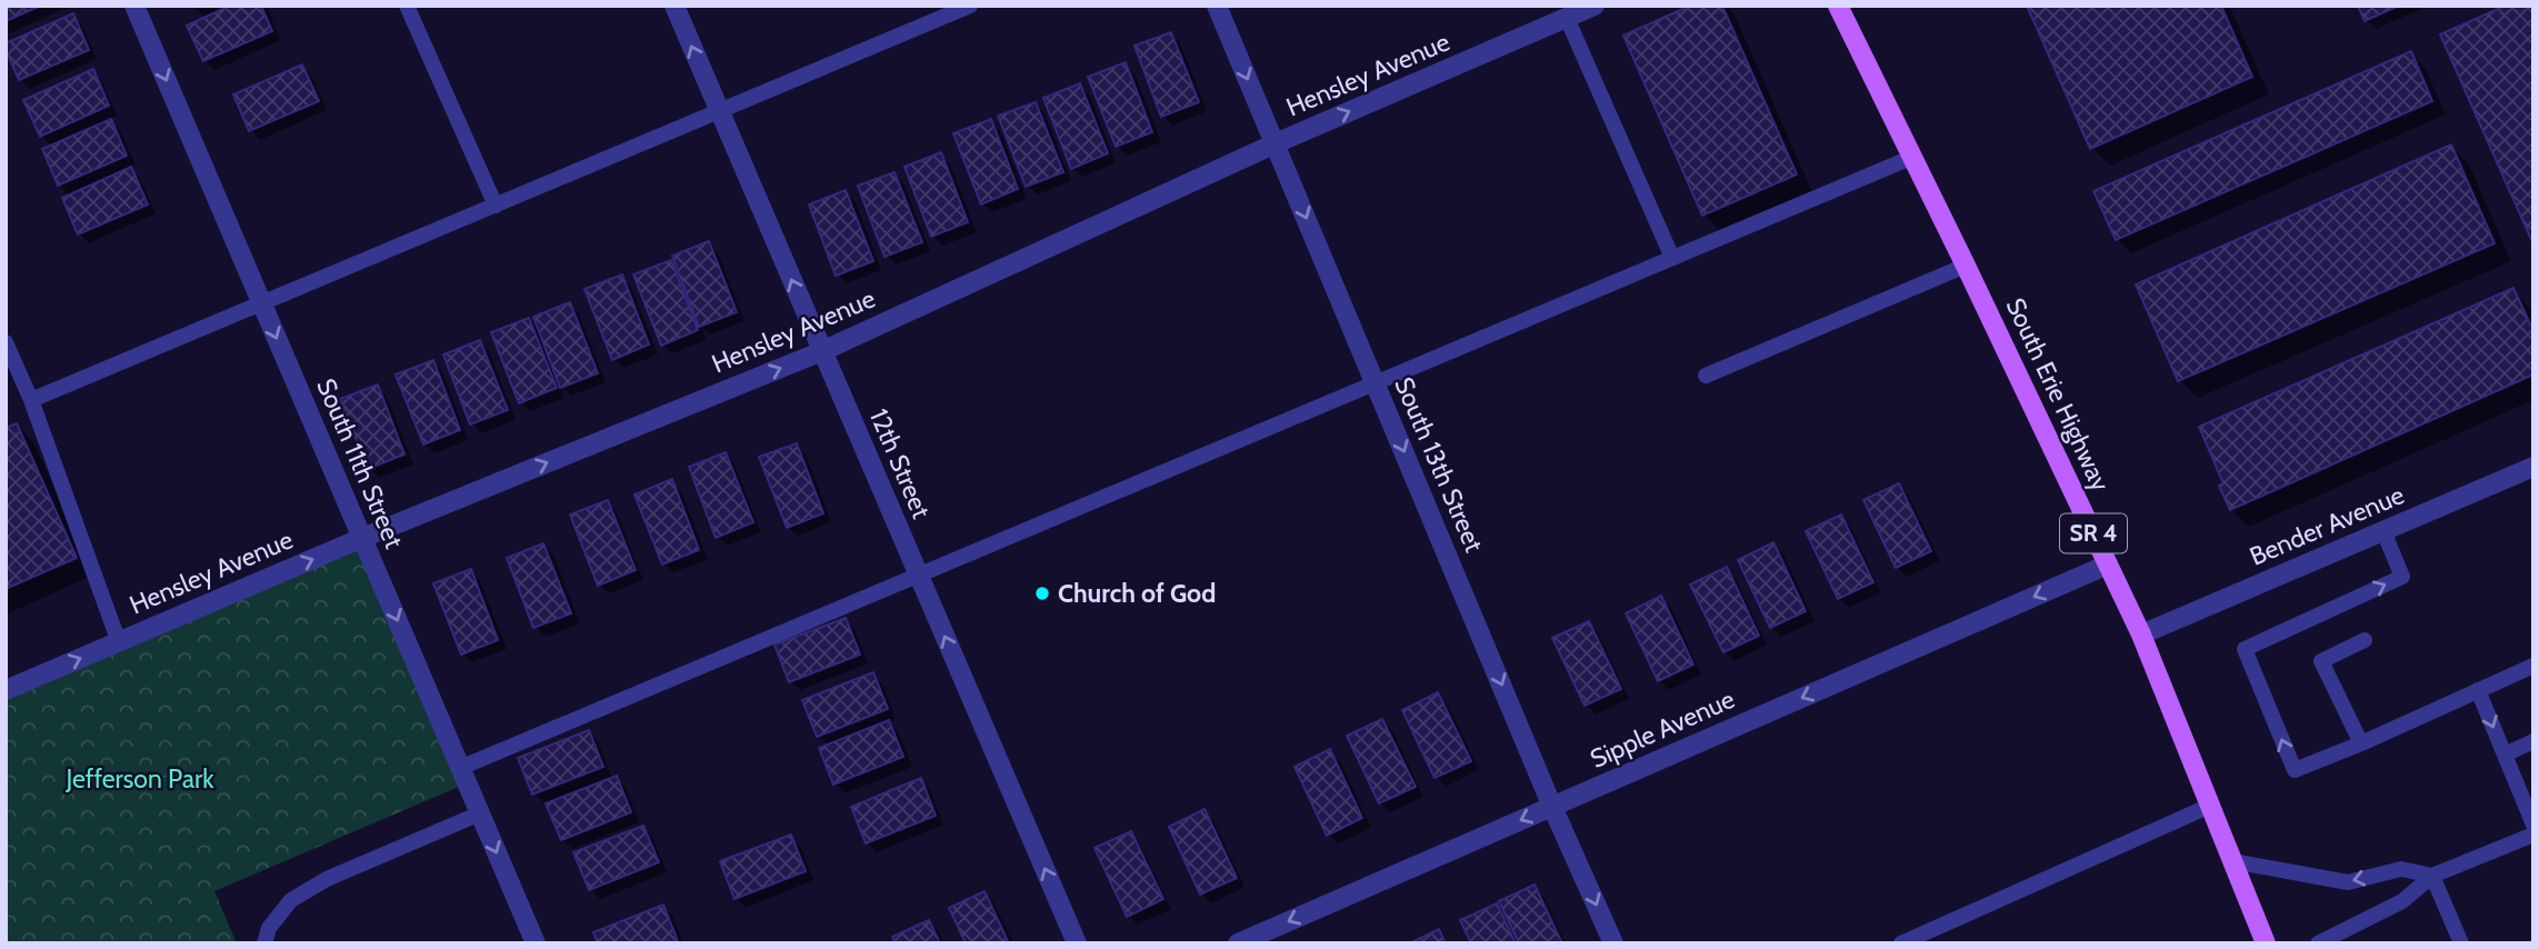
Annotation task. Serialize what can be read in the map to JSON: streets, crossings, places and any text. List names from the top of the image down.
{
  "streets": {
    "main road": ["South Erie Highway", "SR 4"],
    "street": [
      "Hensley Avenue",
      "South 11th Street",
      "12th Street",
      "South 13th Street",
      "Bender Avenue",
      "Sipple Avenue"
    ]
  },
  "crossings": [
    ["Hensley Avenue", "South 11th Street"],
    ["Hensley Avenue", "12th Street"],
    ["Hensley Avenue", "South 13th Street"],
    ["South Erie Highway", "Bender Avenue"],
    ["South Erie Highway", "Sipple Avenue"],
    ["South 13th Street", "Sipple Avenue"]
  ],
  "one_way": [
    "Hensley Avenue",
    "South 11th Street",
    "12th Street",
    "South 13th Street",
    "Sipple Avenue"
  ],
  "parks": ["Jefferson Park"],
  "places": ["Church of God"]
}
